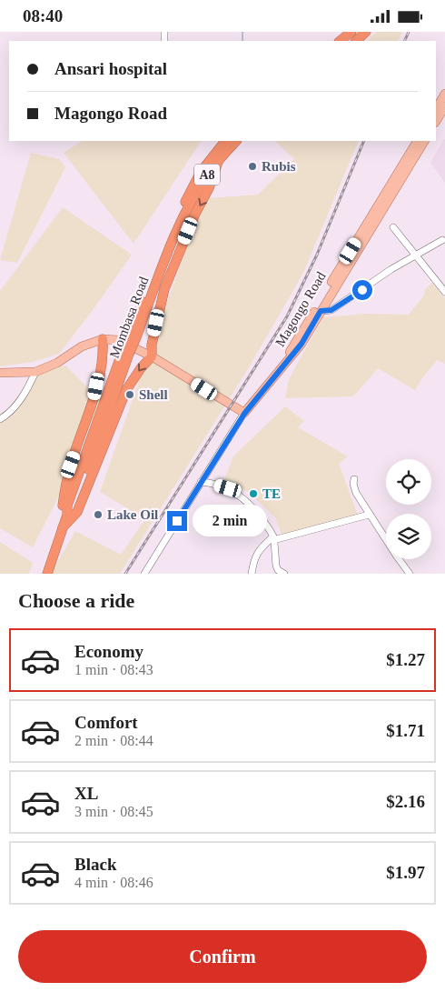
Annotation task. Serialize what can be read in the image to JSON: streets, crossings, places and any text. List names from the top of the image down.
{
  "streets": {
    "highway": ["A8", "Mombasa Road"],
    "main road": ["Magongo Road"]
  },
  "places": [
    "Rubis",
    "Shell",
    "TE",
    "Lake Oil"
  ],
  "page": {
    "status": "08:40",
    "banner": ["Ansari hospital", "Magongo Road"],
    "bubble": "2 min",
    "heading": "Choose a ride",
    "list": [
      {
        "name": "Economy",
        "note": "1 min · 08:43",
        "value": "$1.27"
      },
      {
        "name": "Comfort",
        "note": "2 min · 08:44",
        "value": "$1.71"
      },
      {
        "name": "XL",
        "note": "3 min · 08:45",
        "value": "$2.16"
      },
      {
        "name": "Black",
        "note": "4 min · 08:46",
        "value": "$1.97"
      }
    ],
    "buttons": "Confirm"
  }
}
